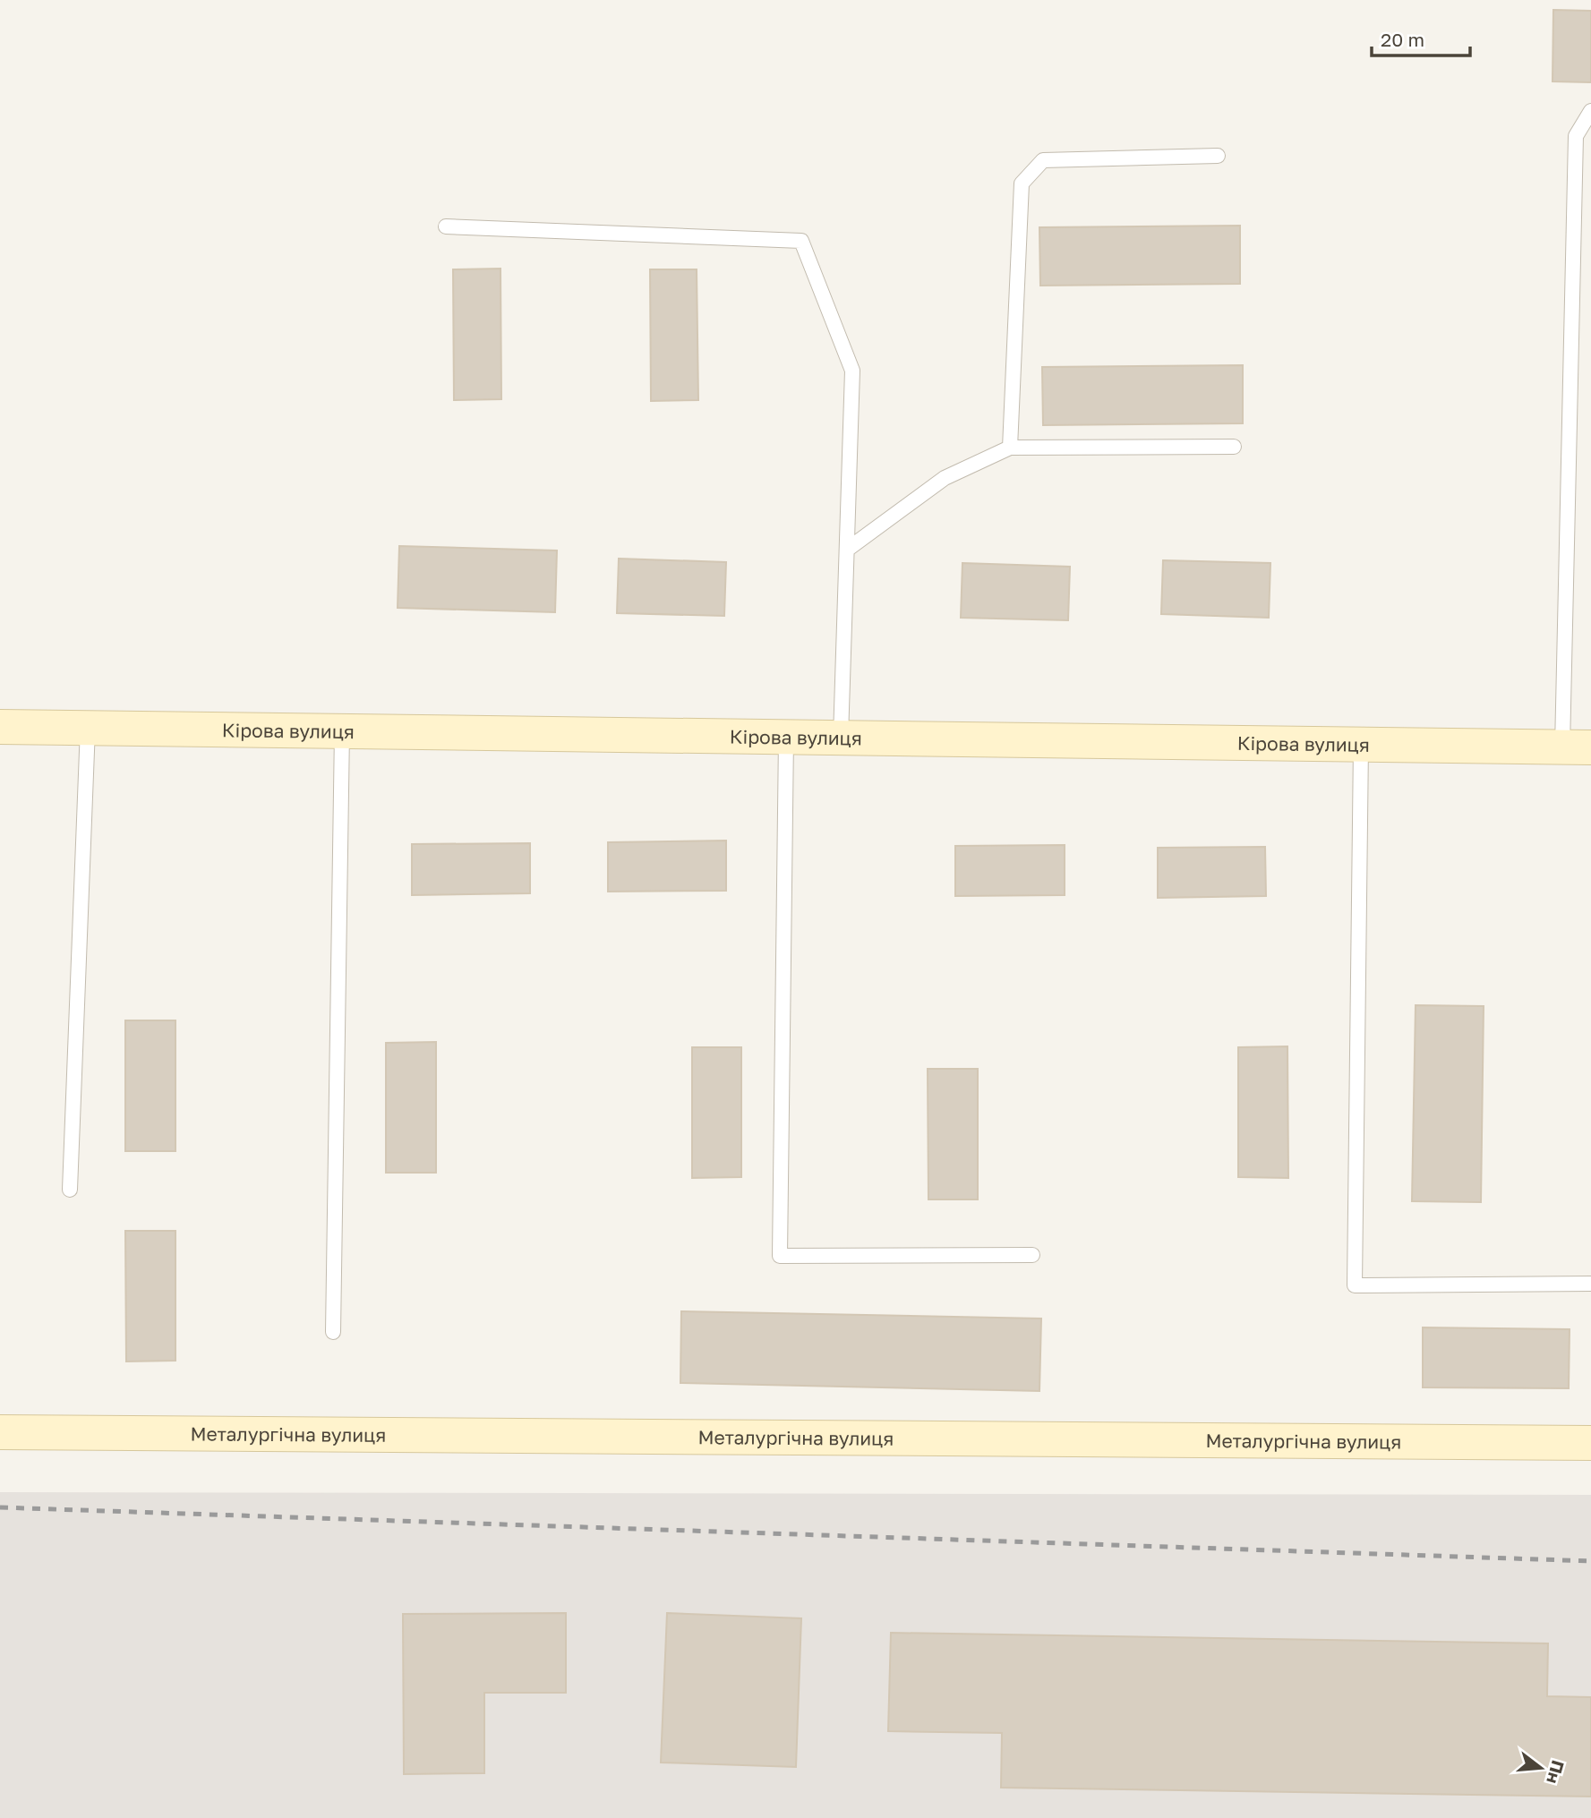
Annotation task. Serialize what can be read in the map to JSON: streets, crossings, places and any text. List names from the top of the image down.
{
  "streets": {
    "street": ["Кірова вулиця", "Металургічна вулиця"]
  },
  "scale_bar": "20 m",
  "north": "right"
}
